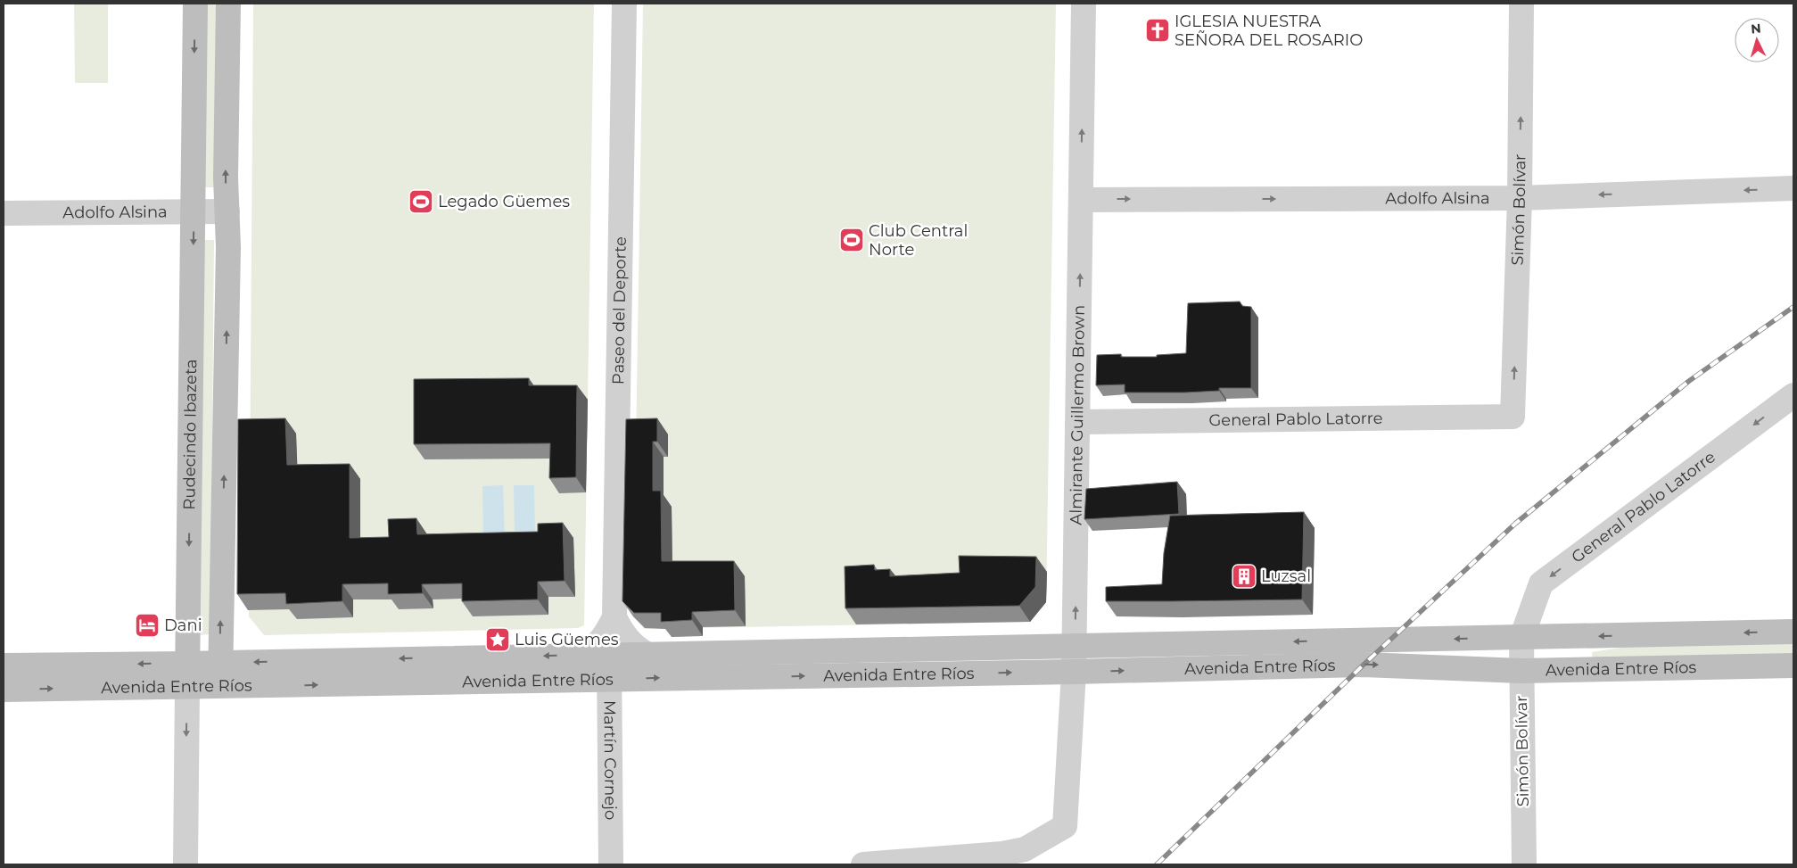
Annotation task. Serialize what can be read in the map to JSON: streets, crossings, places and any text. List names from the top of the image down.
{
  "streets": {
    "main road": ["Rudecindo Ibazeta", "Avenida Entre Ríos"],
    "street": [
      "Adolfo Alsina",
      "Simón Bolívar",
      "Paseo del Deporte",
      "Almirante Guillermo Brown",
      "General Pablo Latorre",
      "Martín Cornejo"
    ]
  },
  "crossings": [
    ["Adolfo Alsina", "Simón Bolívar"],
    ["Adolfo Alsina", "Almirante Guillermo Brown"],
    ["Adolfo Alsina", "Rudecindo Ibazeta"],
    ["Simón Bolívar", "General Pablo Latorre"],
    ["Simón Bolívar", "Avenida Entre Ríos"],
    ["Paseo del Deporte", "Avenida Entre Ríos"],
    ["Almirante Guillermo Brown", "General Pablo Latorre"],
    ["Almirante Guillermo Brown", "Avenida Entre Ríos"],
    ["General Pablo Latorre", "Avenida Entre Ríos"],
    ["Rudecindo Ibazeta", "Avenida Entre Ríos"],
    ["Avenida Entre Ríos", "Martín Cornejo"]
  ],
  "one_way": ["Simón Bolívar", "Almirante Guillermo Brown", "General Pablo Latorre"],
  "places": {
    "church": ["IGLESIA NUESTRA SEÑORA DEL ROSARIO"],
    "sports": ["Legado Güemes", "Club Central Norte"],
    "building": ["Luzsal"],
    "hotel": ["Dani"],
    "place": ["Luis Güemes"]
  },
  "north": "top"
}
